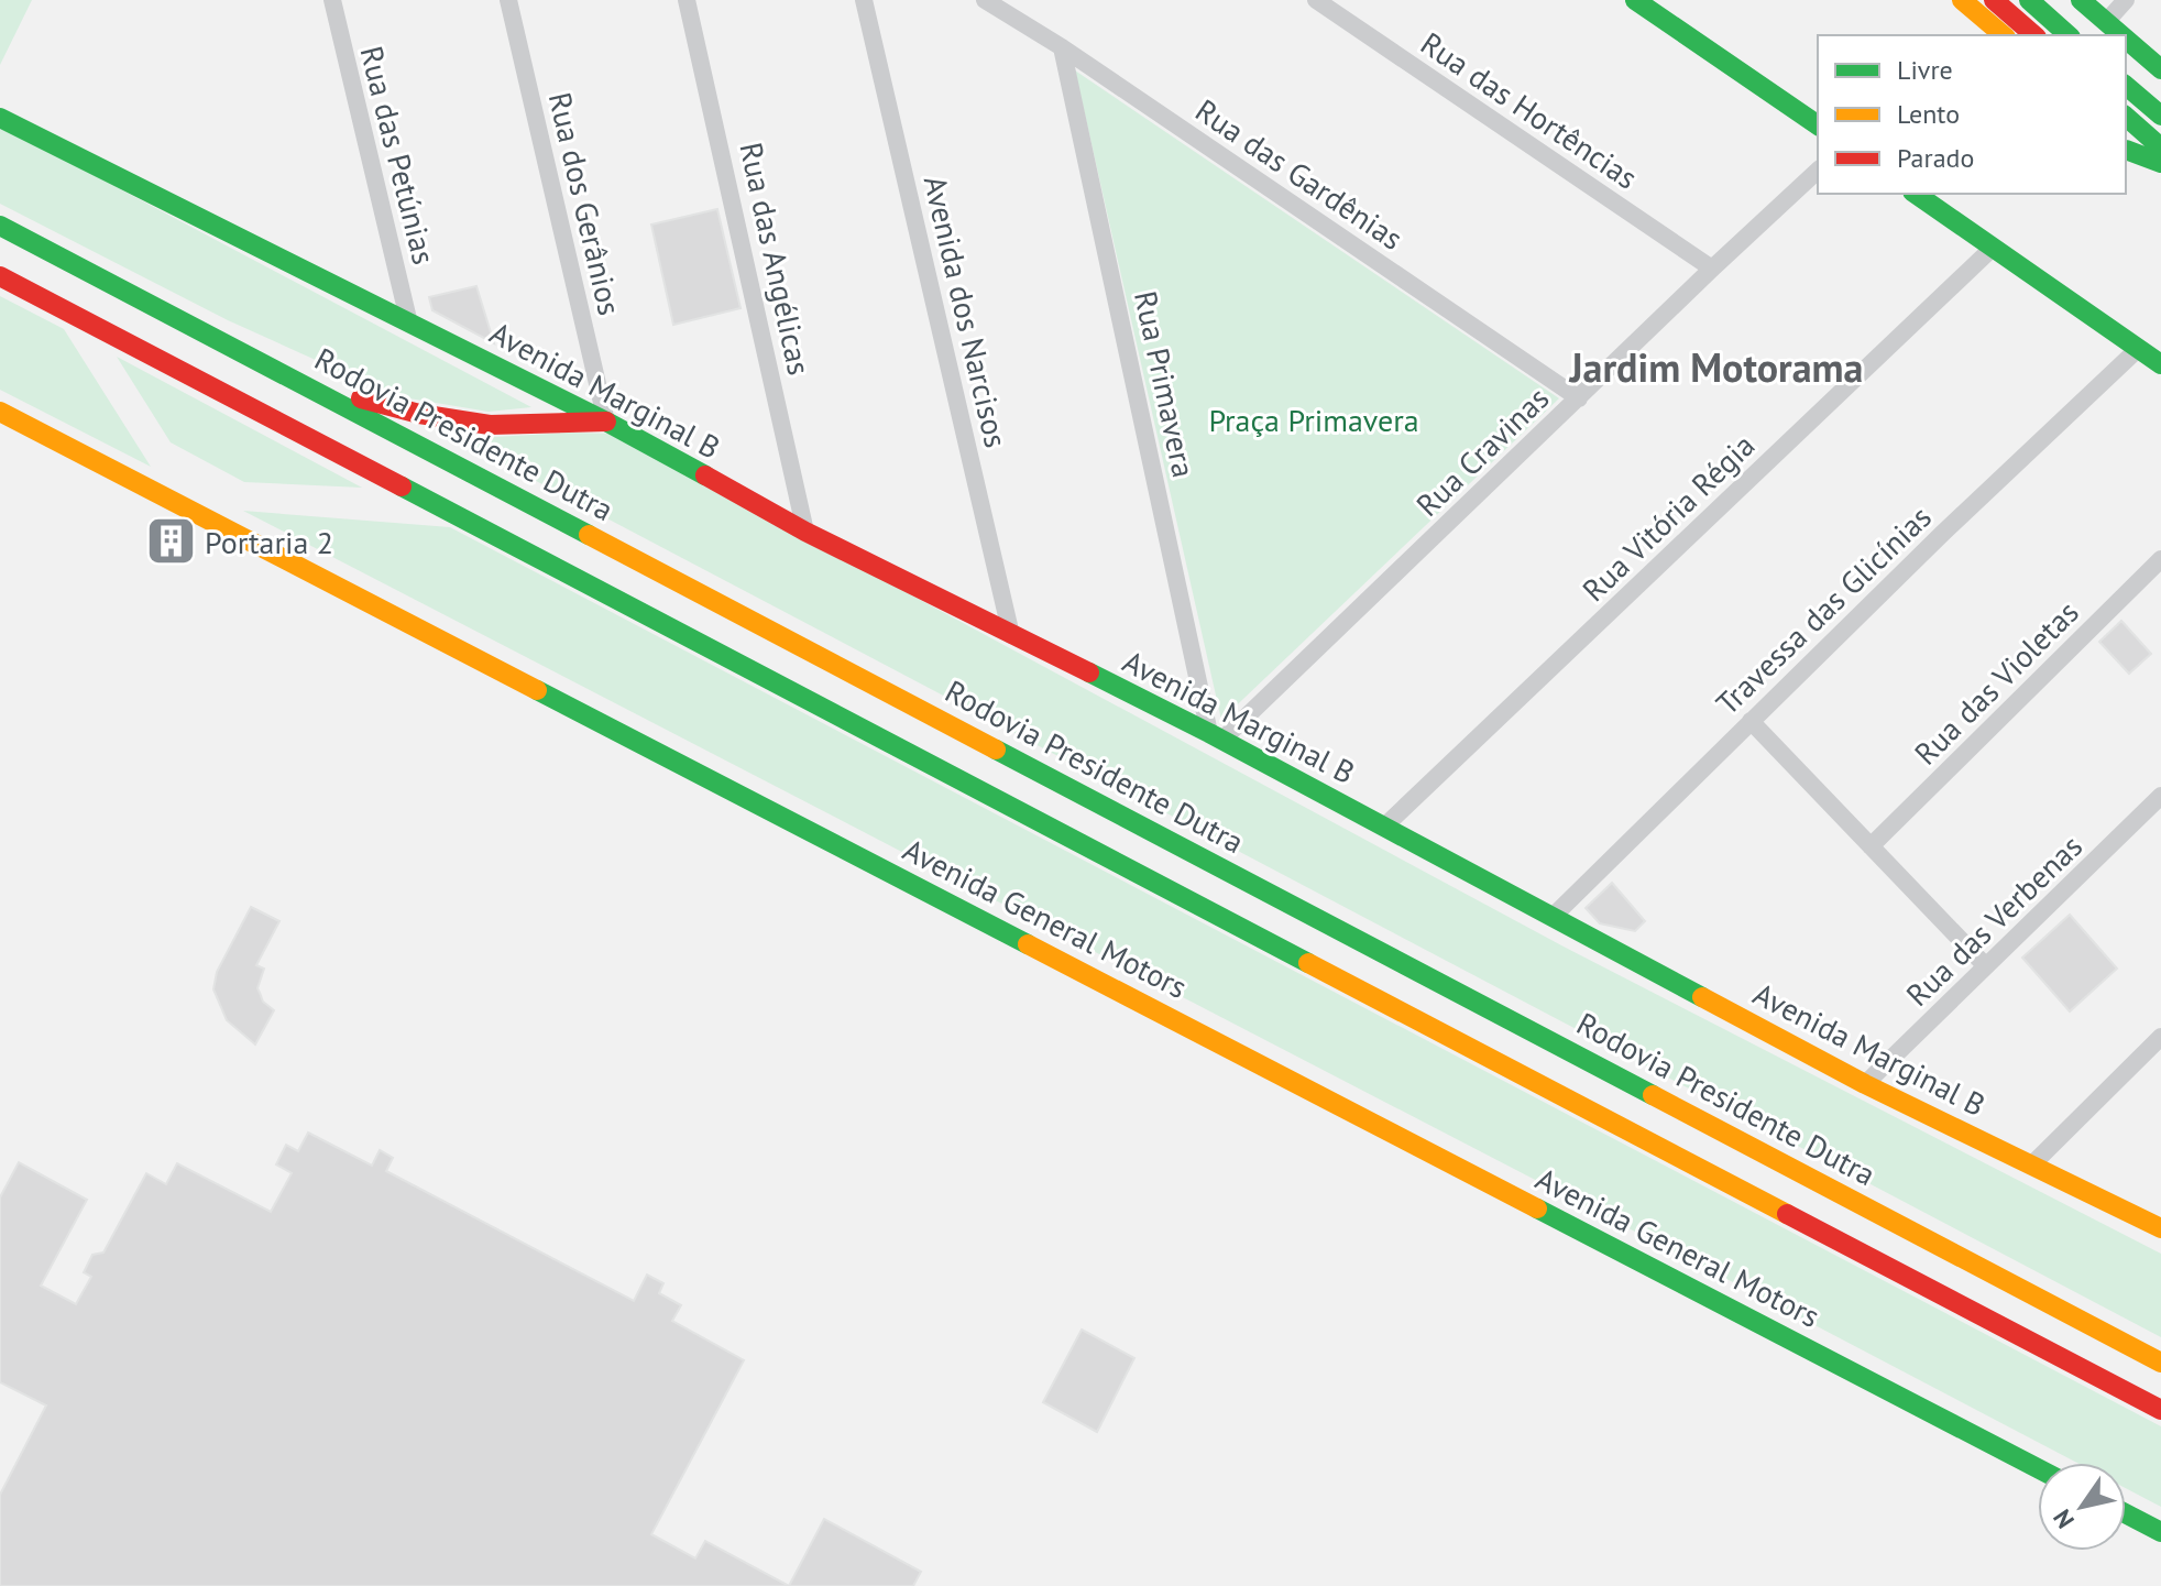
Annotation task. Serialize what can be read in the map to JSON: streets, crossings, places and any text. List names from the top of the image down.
{
  "streets": {
    "main road": ["Avenida Marginal B", "Rodovia Presidente Dutra", "Avenida General Motors"],
    "street": [
      "Rua das Hortências",
      "Rua das Petúnias",
      "Rua das Gardênias",
      "Rua dos Gerânios",
      "Rua das Angélicas",
      "Avenida dos Narcisos",
      "Rua Primavera",
      "Rua Cravinas",
      "Rua Vitória Régia",
      "Travessa das Glicínias",
      "Rua das Violetas",
      "Rua das Verbenas"
    ]
  },
  "crossings": [
    ["Rua das Hortências", "Rua Cravinas"],
    ["Rua das Petúnias", "Avenida Marginal B"],
    ["Rua das Gardênias", "Rua Primavera"],
    ["Rua das Gardênias", "Rua Cravinas"],
    ["Rua dos Gerânios", "Avenida Marginal B"],
    ["Rua das Angélicas", "Avenida Marginal B"],
    ["Avenida dos Narcisos", "Avenida Marginal B"],
    ["Rua Primavera", "Avenida Marginal B"],
    ["Rua Primavera", "Rua Cravinas"],
    ["Avenida Marginal B", "Rua Cravinas"],
    ["Avenida Marginal B", "Rua Vitória Régia"],
    ["Avenida Marginal B", "Travessa das Glicínias"],
    ["Avenida Marginal B", "Rua das Verbenas"]
  ],
  "districts": ["Jardim Motorama"],
  "parks": ["Praça Primavera"],
  "places": {
    "building": ["Portaria 2"]
  },
  "legend": ["Livre", "Lento", "Parado"],
  "north": "bottom left"
}
